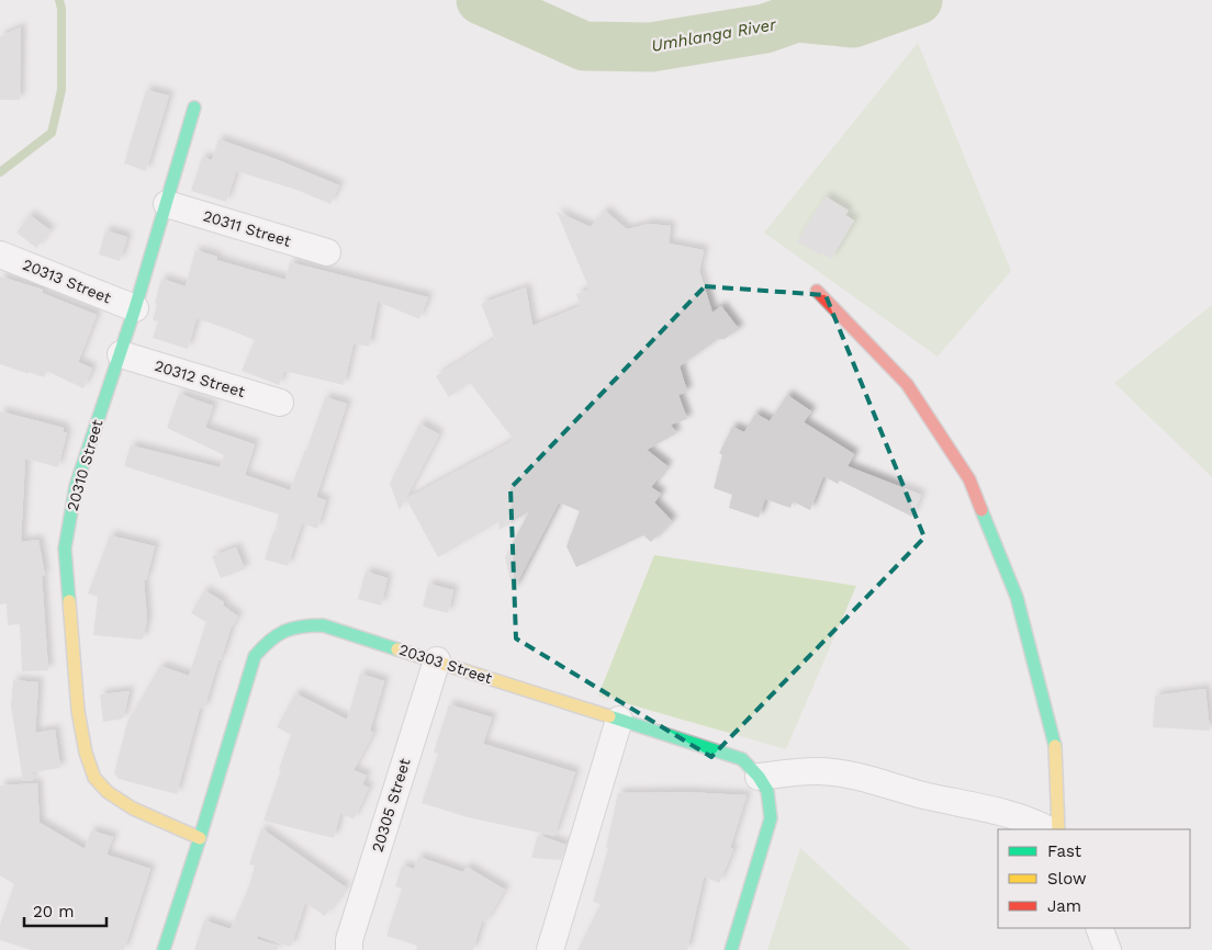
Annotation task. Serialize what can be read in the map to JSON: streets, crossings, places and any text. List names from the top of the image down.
{
  "streets": {
    "street": [
      "20311 Street",
      "20313 Street",
      "20312 Street",
      "20310 Street",
      "20303 Street",
      "20305 Street"
    ]
  },
  "crossings": [
    ["20311 Street", "20310 Street"],
    ["20313 Street", "20310 Street"],
    ["20312 Street", "20310 Street"],
    ["20310 Street", "20303 Street"],
    ["20303 Street", "20305 Street"]
  ],
  "water": ["Umhlanga River"],
  "legend": ["Fast", "Slow", "Jam"],
  "scale_bar": "20 m"
}
